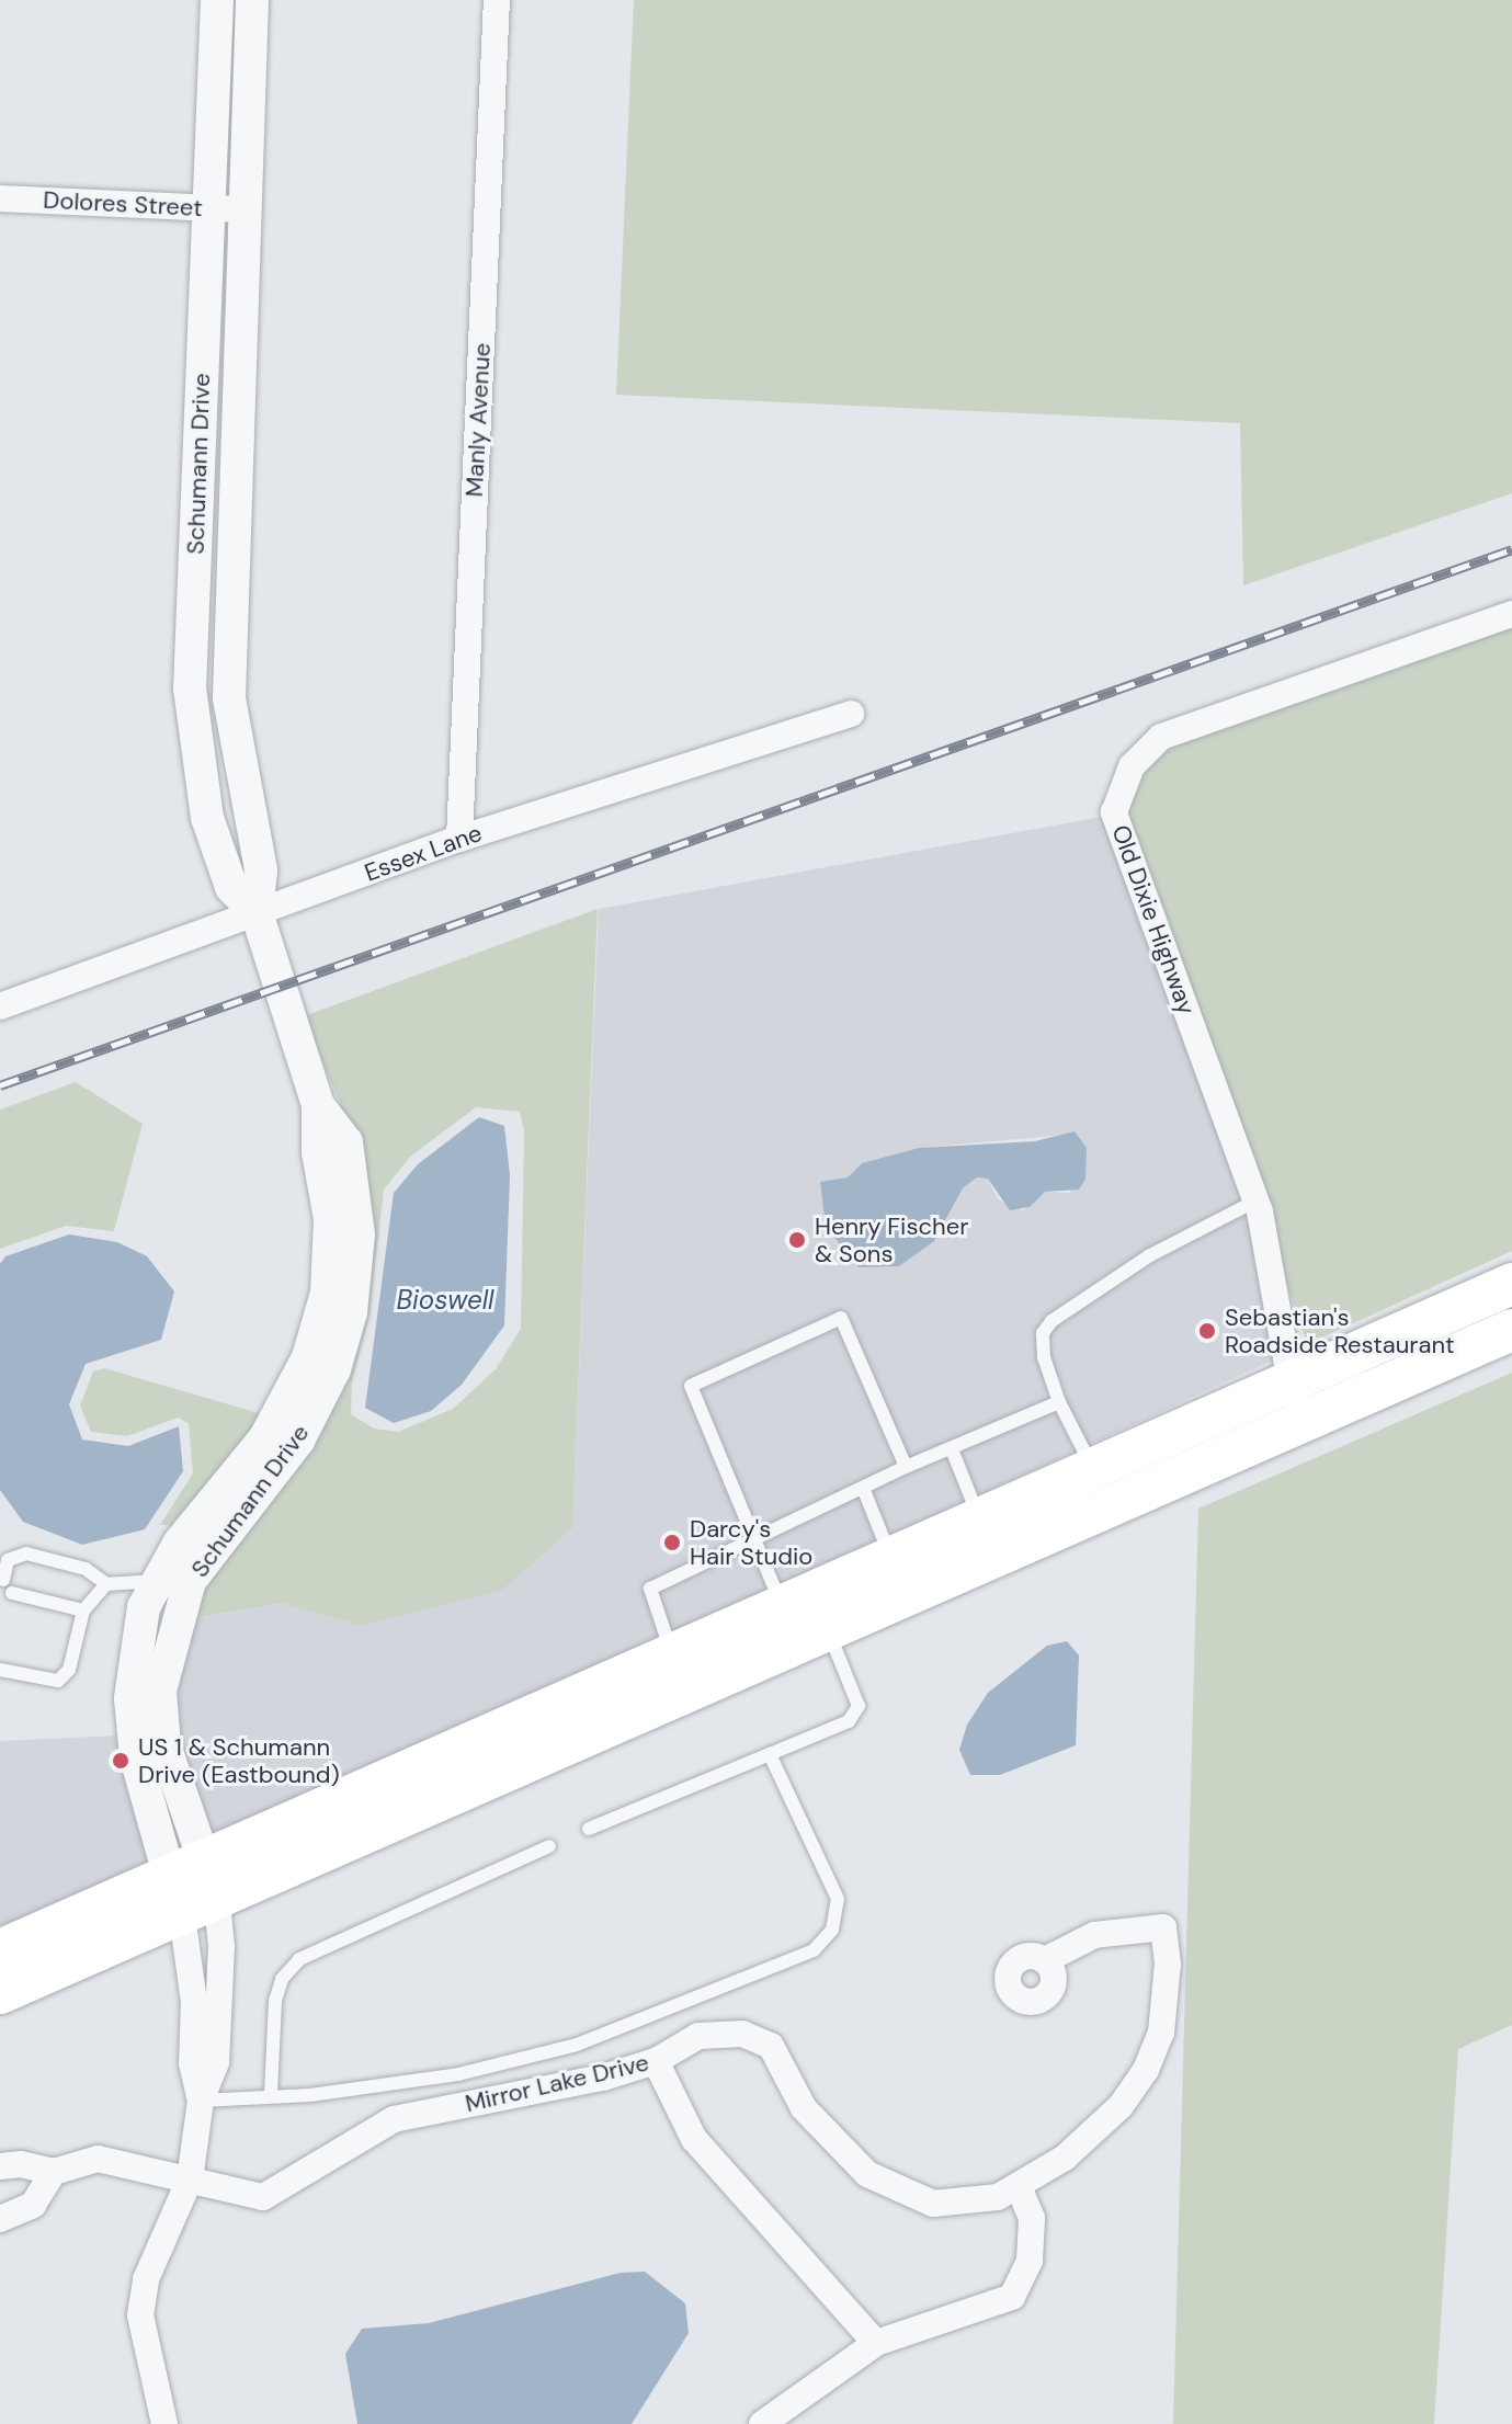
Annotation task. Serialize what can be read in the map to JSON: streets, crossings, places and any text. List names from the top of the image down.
{
  "streets": {
    "street": [
      "Dolores Street",
      "Manly Avenue",
      "Schumann Drive",
      "Essex Lane",
      "Old Dixie Highway",
      "Mirror Lake Drive"
    ]
  },
  "crossings": [
    ["Dolores Street", "Schumann Drive"],
    ["Manly Avenue", "Essex Lane"],
    ["Schumann Drive", "Essex Lane"]
  ],
  "water": ["Bioswell"],
  "places": [
    "Henry Fischer & Sons",
    "Sebastian's Roadside Restaurant",
    "Darcy's Hair Studio",
    "US 1 & Schumann Drive (Eastbound)"
  ]
}
